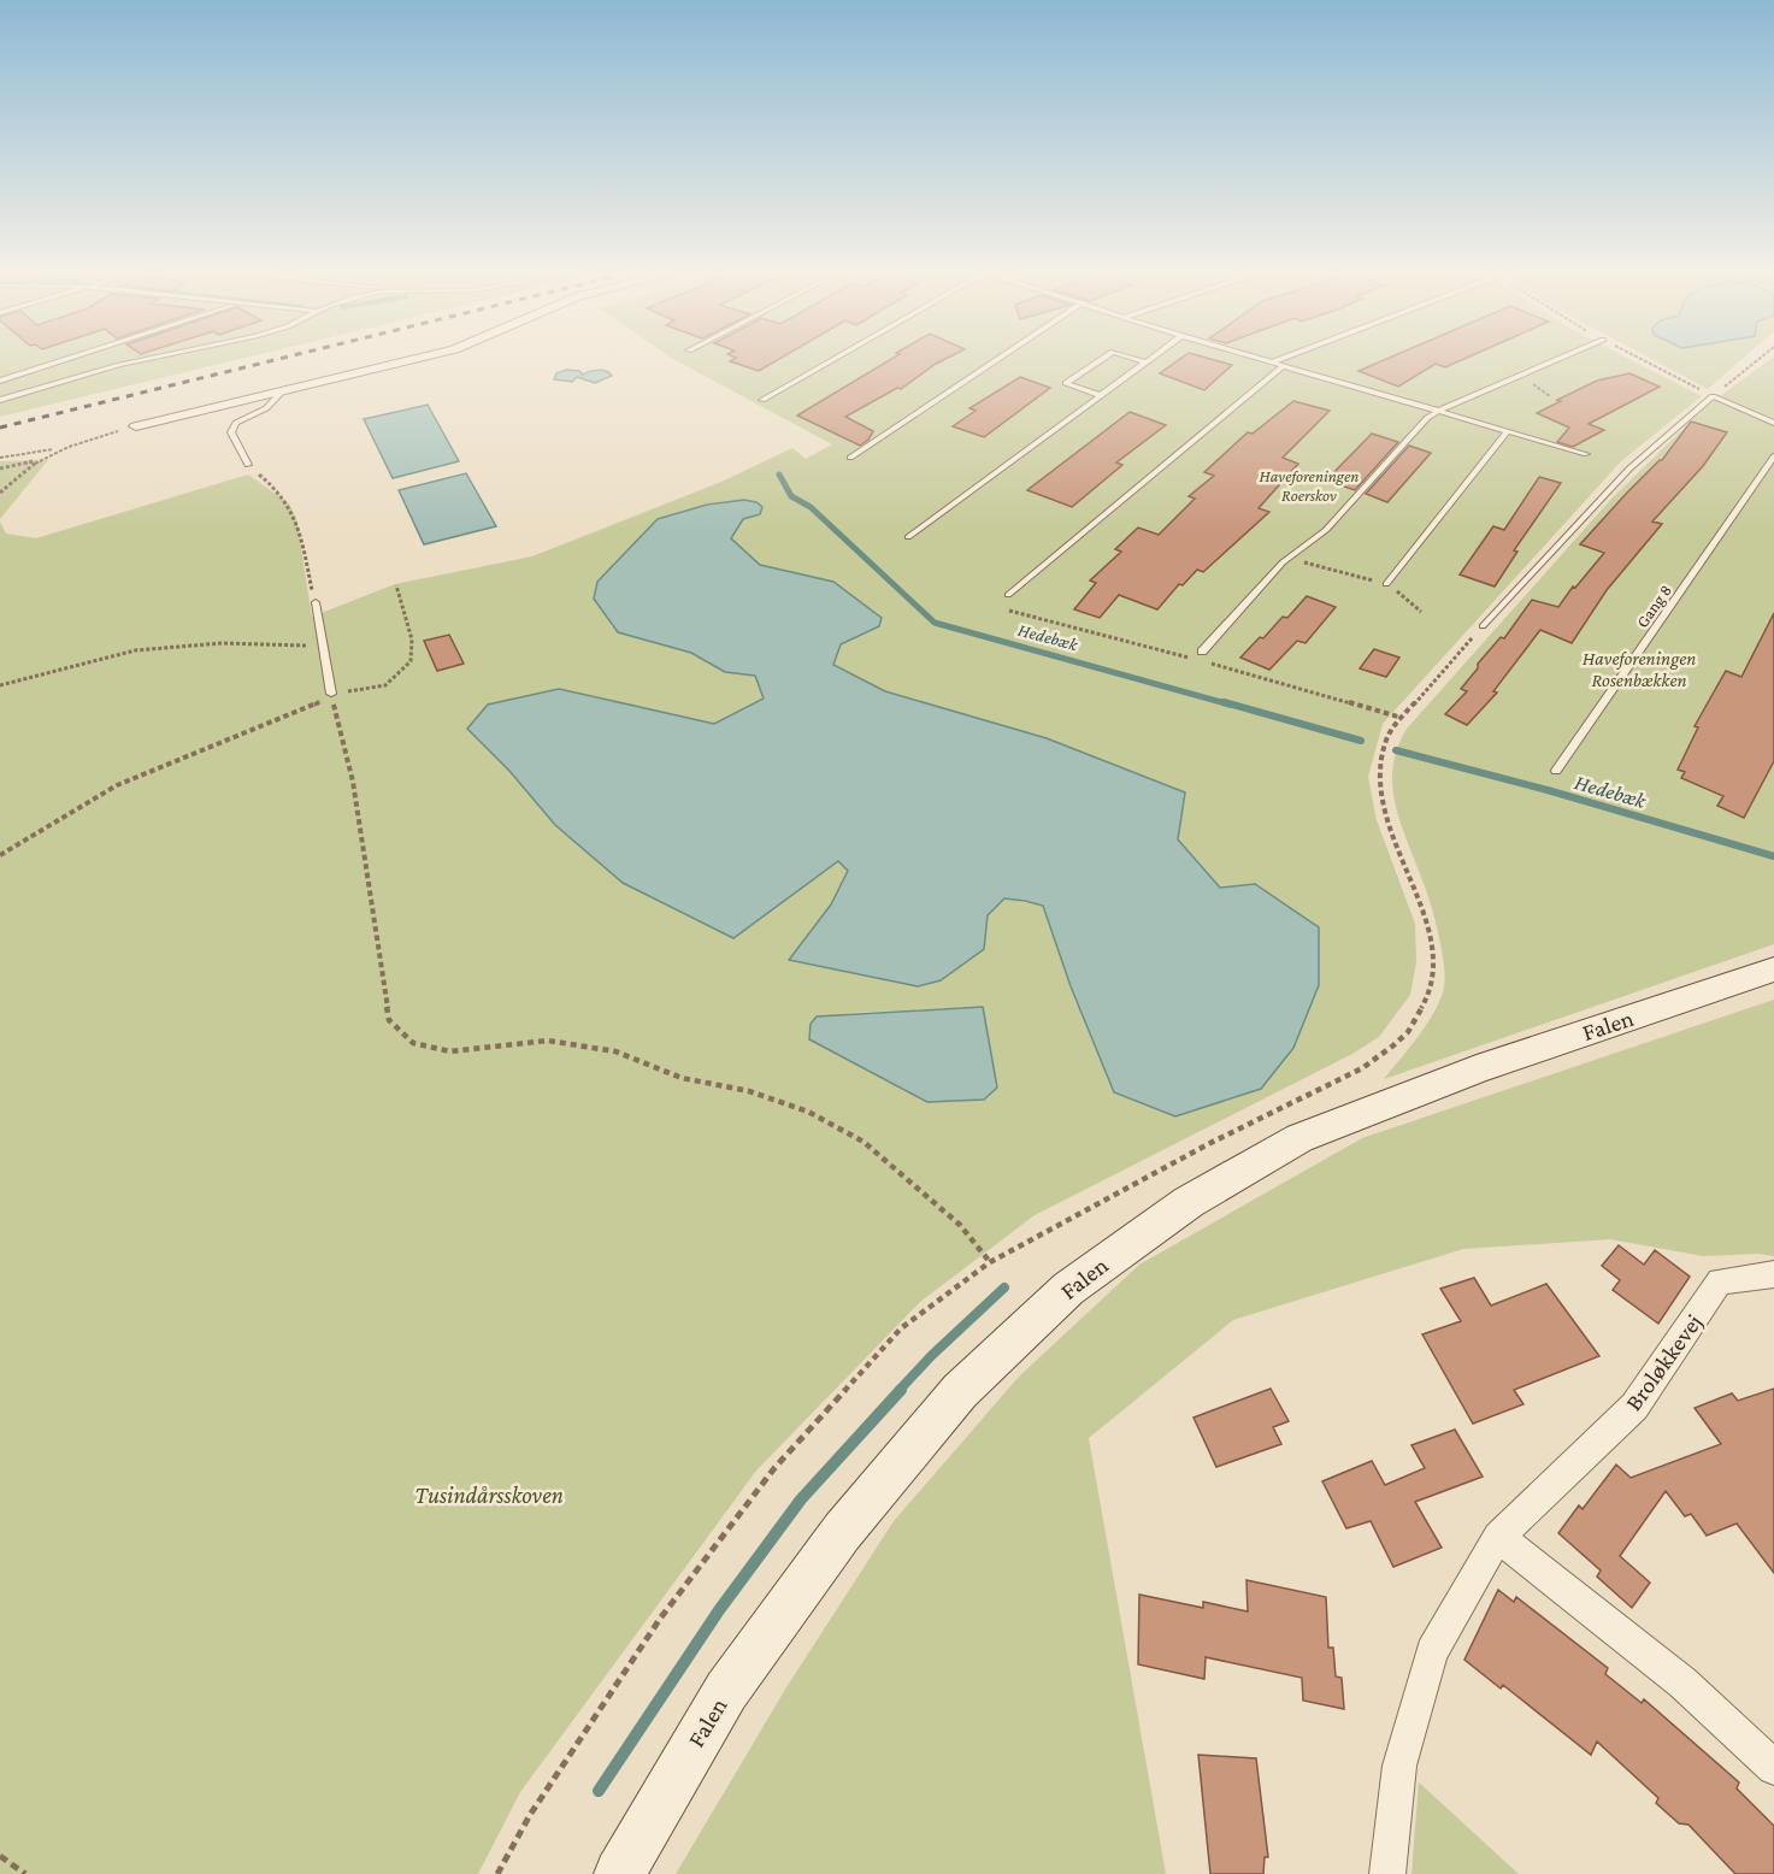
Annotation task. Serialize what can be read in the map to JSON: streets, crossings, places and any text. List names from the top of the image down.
{
  "streets": {
    "street": ["Falen", "Broløkkevej"],
    "lane": ["Gang 8"]
  },
  "water": ["Hedebæk"],
  "parks": ["Haveforeningen Roerskov", "Haveforeningen Rosenbækken", "Tusindårsskoven"]
}
